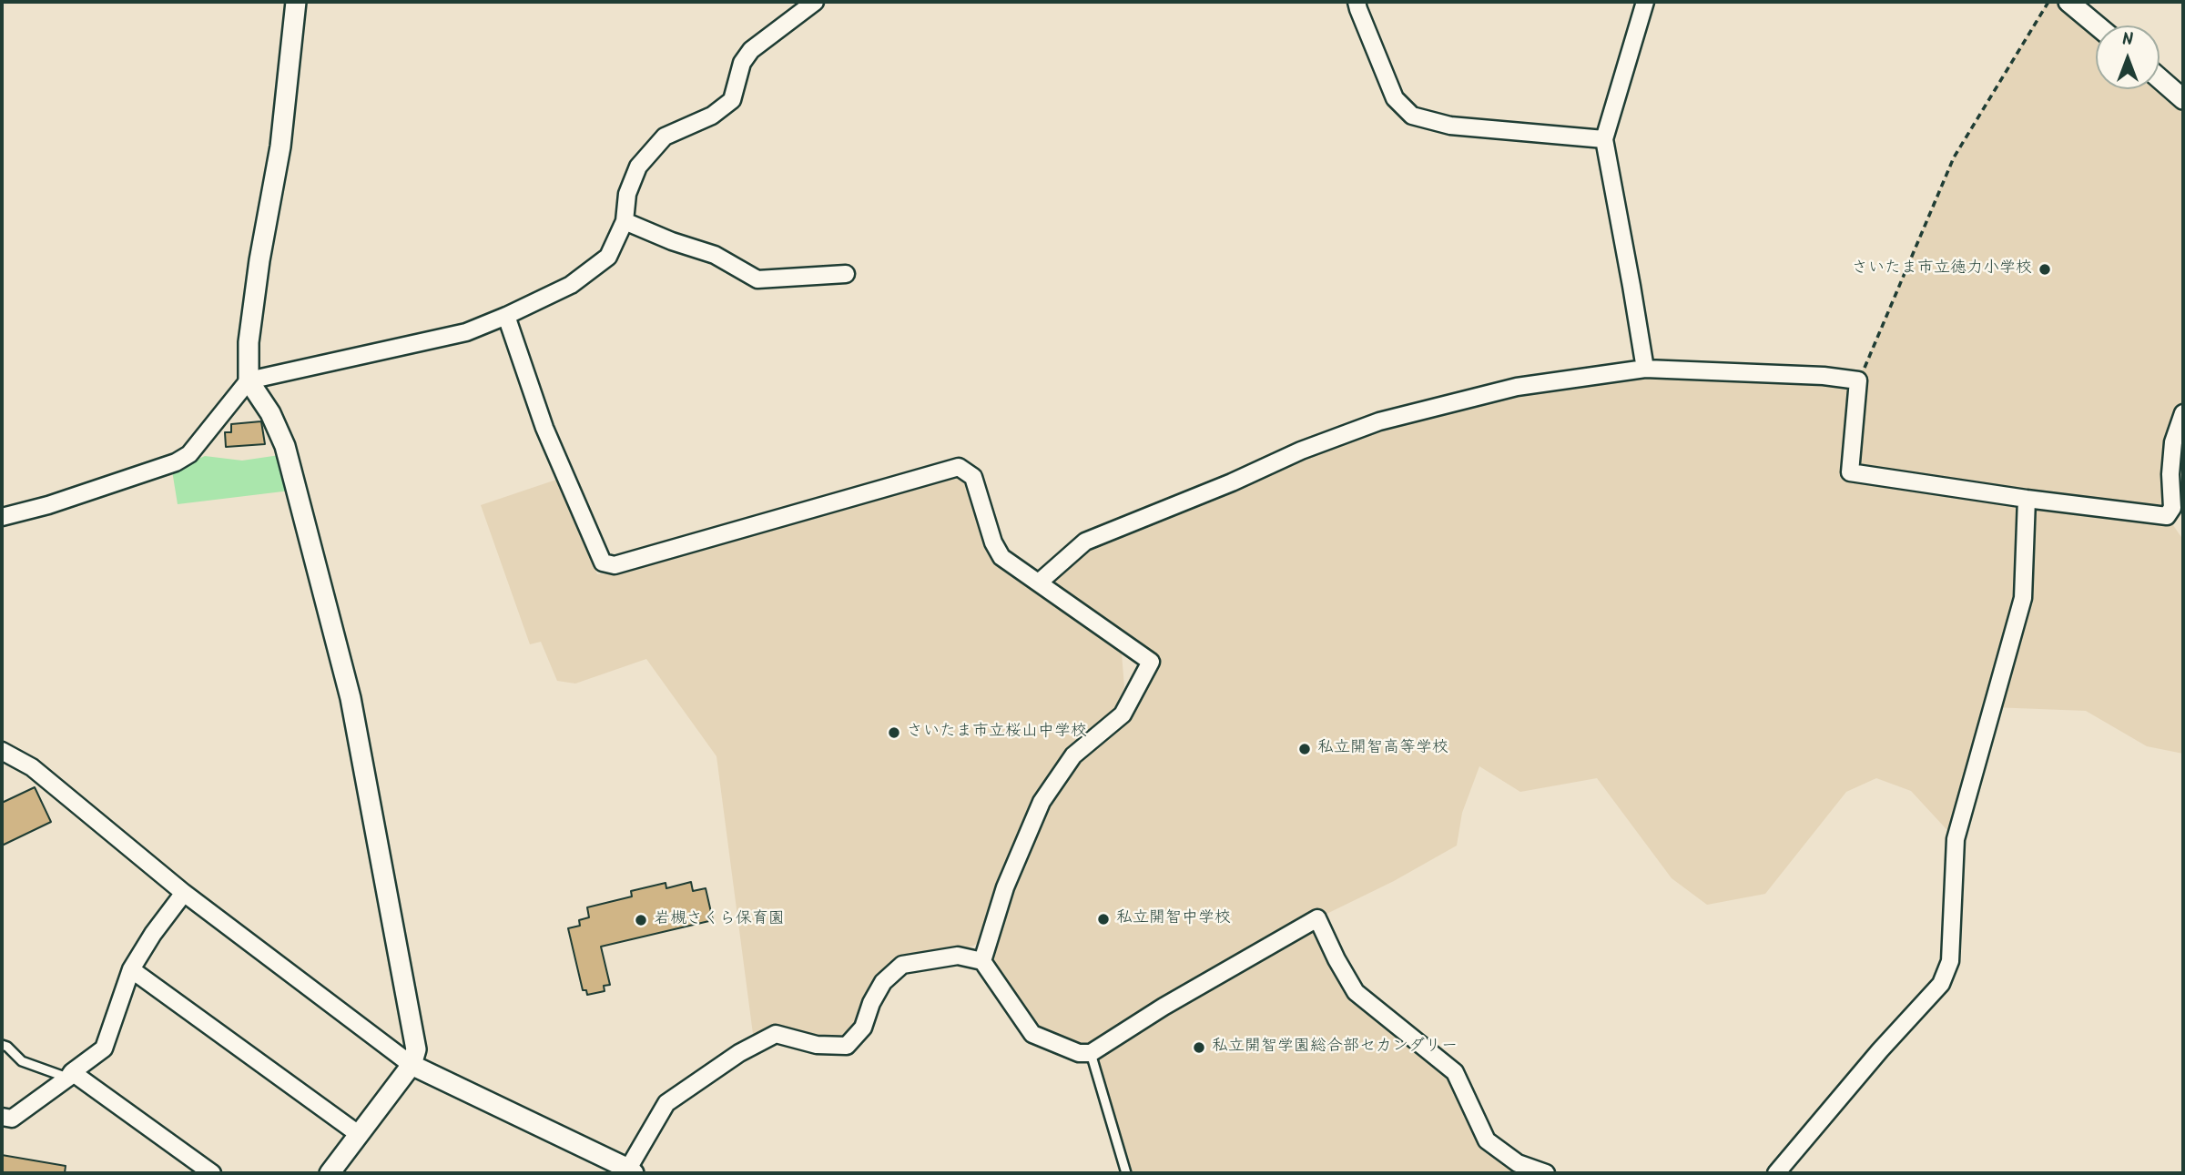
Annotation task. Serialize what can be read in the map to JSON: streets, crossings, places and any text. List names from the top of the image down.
{
  "places": [
    "さいたま市立徳力小学校",
    "さいたま市立桜山中学校",
    "私立開智高等学校",
    "私立開智中学校",
    "岩槻さくら保育園",
    "私立開智学園総合部セカンダリー"
  ],
  "north": "top"
}
